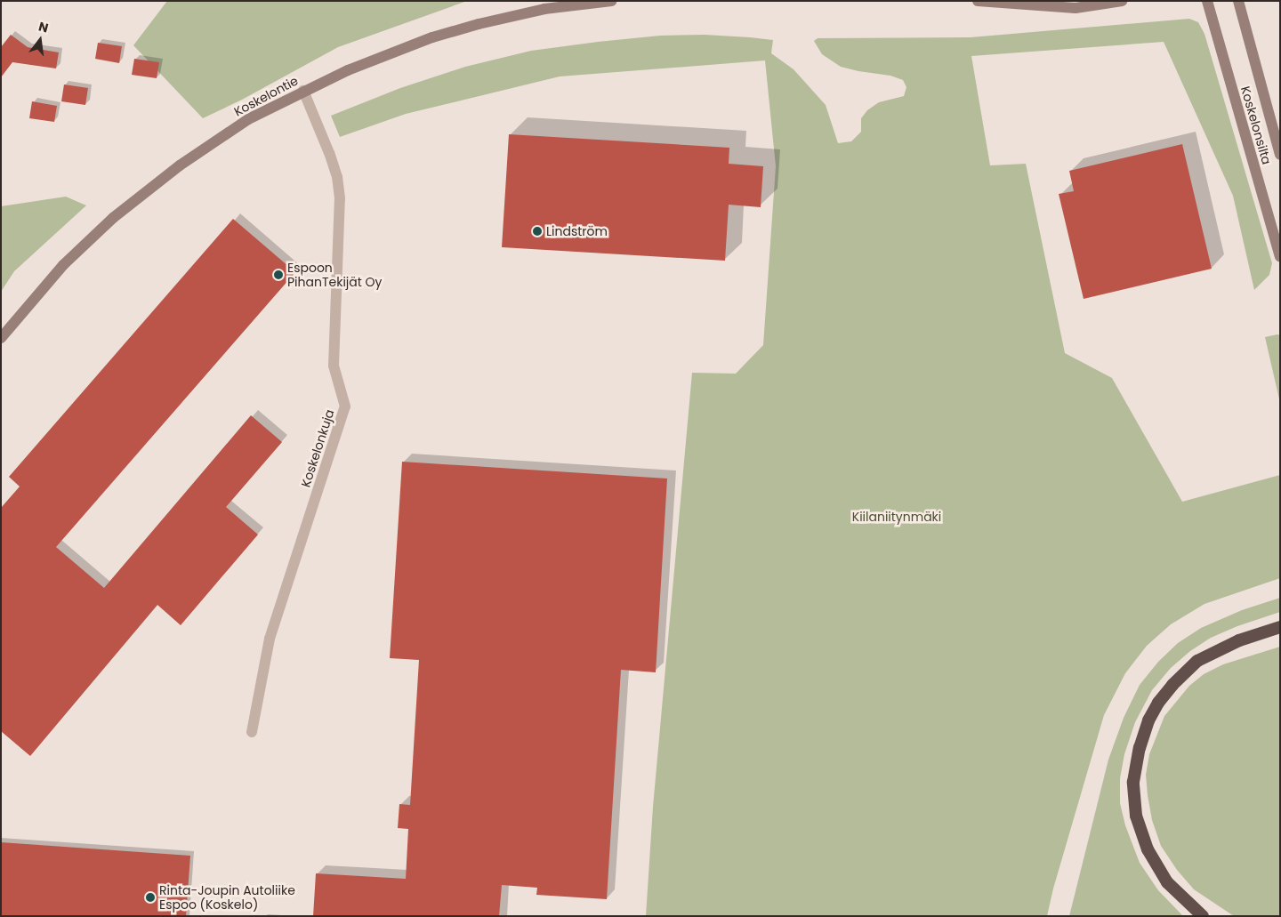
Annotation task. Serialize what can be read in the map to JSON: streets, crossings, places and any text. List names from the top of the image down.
{
  "streets": {
    "main road": ["Koskelontie", "Koskelonsilta"],
    "street": ["Koskelonkuja"]
  },
  "crossings": [
    ["Koskelontie", "Koskelonkuja"]
  ],
  "parks": ["Kiilaniitynmäki"],
  "places": ["Lindström", "Espoon PihanTekijät Oy", "Rinta-Joupin Autoliike Espoo (Koskelo)"],
  "north": "top"
}
